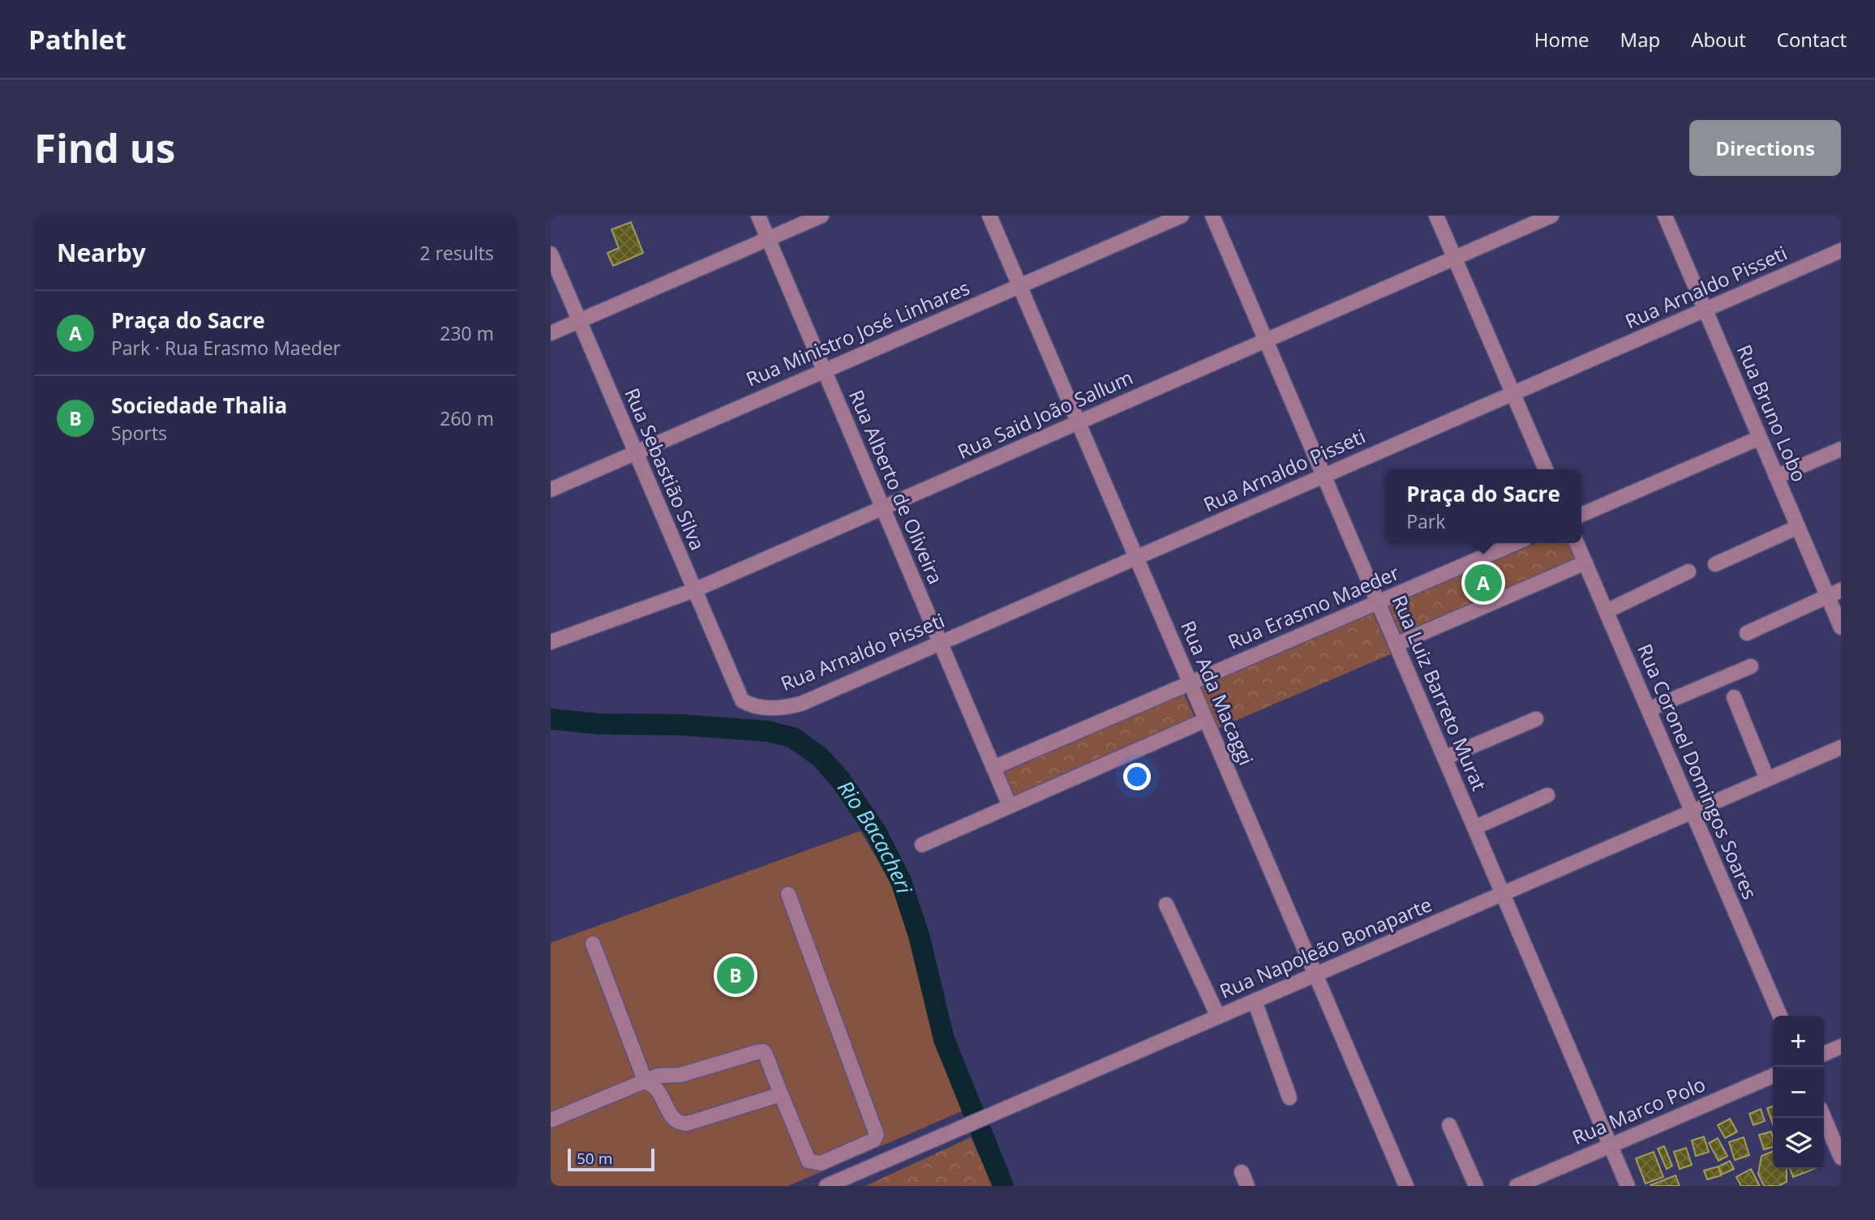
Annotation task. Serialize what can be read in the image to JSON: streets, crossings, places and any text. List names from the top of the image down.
{
  "streets": {
    "street": [
      "Rua Arnaldo Pisseti",
      "Rua Ministro José Linhares",
      "Rua Bruno Lobo",
      "Rua Said João Sallum",
      "Rua Sebastião Silva",
      "Rua Alberto de Oliveira",
      "Rua Erasmo Maeder",
      "Rua Ada Macaggi",
      "Rua Luiz Barreto Murat",
      "Rua Coronel Domingos Soares",
      "Rua Napoleão Bonaparte",
      "Rua Marco Polo"
    ]
  },
  "crossings": [
    ["Rua Arnaldo Pisseti", "Rua Bruno Lobo"],
    ["Rua Arnaldo Pisseti", "Rua Sebastião Silva"],
    ["Rua Arnaldo Pisseti", "Rua Alberto de Oliveira"],
    ["Rua Arnaldo Pisseti", "Rua Ada Macaggi"],
    ["Rua Arnaldo Pisseti", "Rua Luiz Barreto Murat"],
    ["Rua Ministro José Linhares", "Rua Sebastião Silva"],
    ["Rua Ministro José Linhares", "Rua Alberto de Oliveira"],
    ["Rua Ministro José Linhares", "Rua Ada Macaggi"],
    ["Rua Said João Sallum", "Rua Sebastião Silva"],
    ["Rua Said João Sallum", "Rua Alberto de Oliveira"],
    ["Rua Said João Sallum", "Rua Ada Macaggi"],
    ["Rua Said João Sallum", "Rua Luiz Barreto Murat"],
    ["Rua Alberto de Oliveira", "Rua Erasmo Maeder"],
    ["Rua Erasmo Maeder", "Rua Ada Macaggi"],
    ["Rua Erasmo Maeder", "Rua Luiz Barreto Murat"],
    ["Rua Ada Macaggi", "Rua Napoleão Bonaparte"],
    ["Rua Luiz Barreto Murat", "Rua Napoleão Bonaparte"],
    ["Rua Luiz Barreto Murat", "Rua Marco Polo"],
    ["Rua Coronel Domingos Soares", "Rua Napoleão Bonaparte"]
  ],
  "water": ["Rio Bacacheri"],
  "scale_bar": "50 m",
  "page": {
    "header": "Pathlet",
    "nav": [
      "Home",
      "Map",
      "About",
      "Contact"
    ],
    "buttons": "Directions",
    "title": "Find us",
    "heading": ["Nearby", "2 results"],
    "list": [
      {
        "mark": "A",
        "name": "Praça do Sacre",
        "note": "Park · Rua Erasmo Maeder",
        "value": "230 m"
      },
      {
        "mark": "B",
        "name": "Sociedade Thalia",
        "note": "Sports",
        "value": "260 m"
      }
    ],
    "popup": ["Praça do Sacre", "Park"],
    "pins": ["A", "B"],
    "map_buttons": ["+", "−"],
    "scale": "50 m"
  }
}
